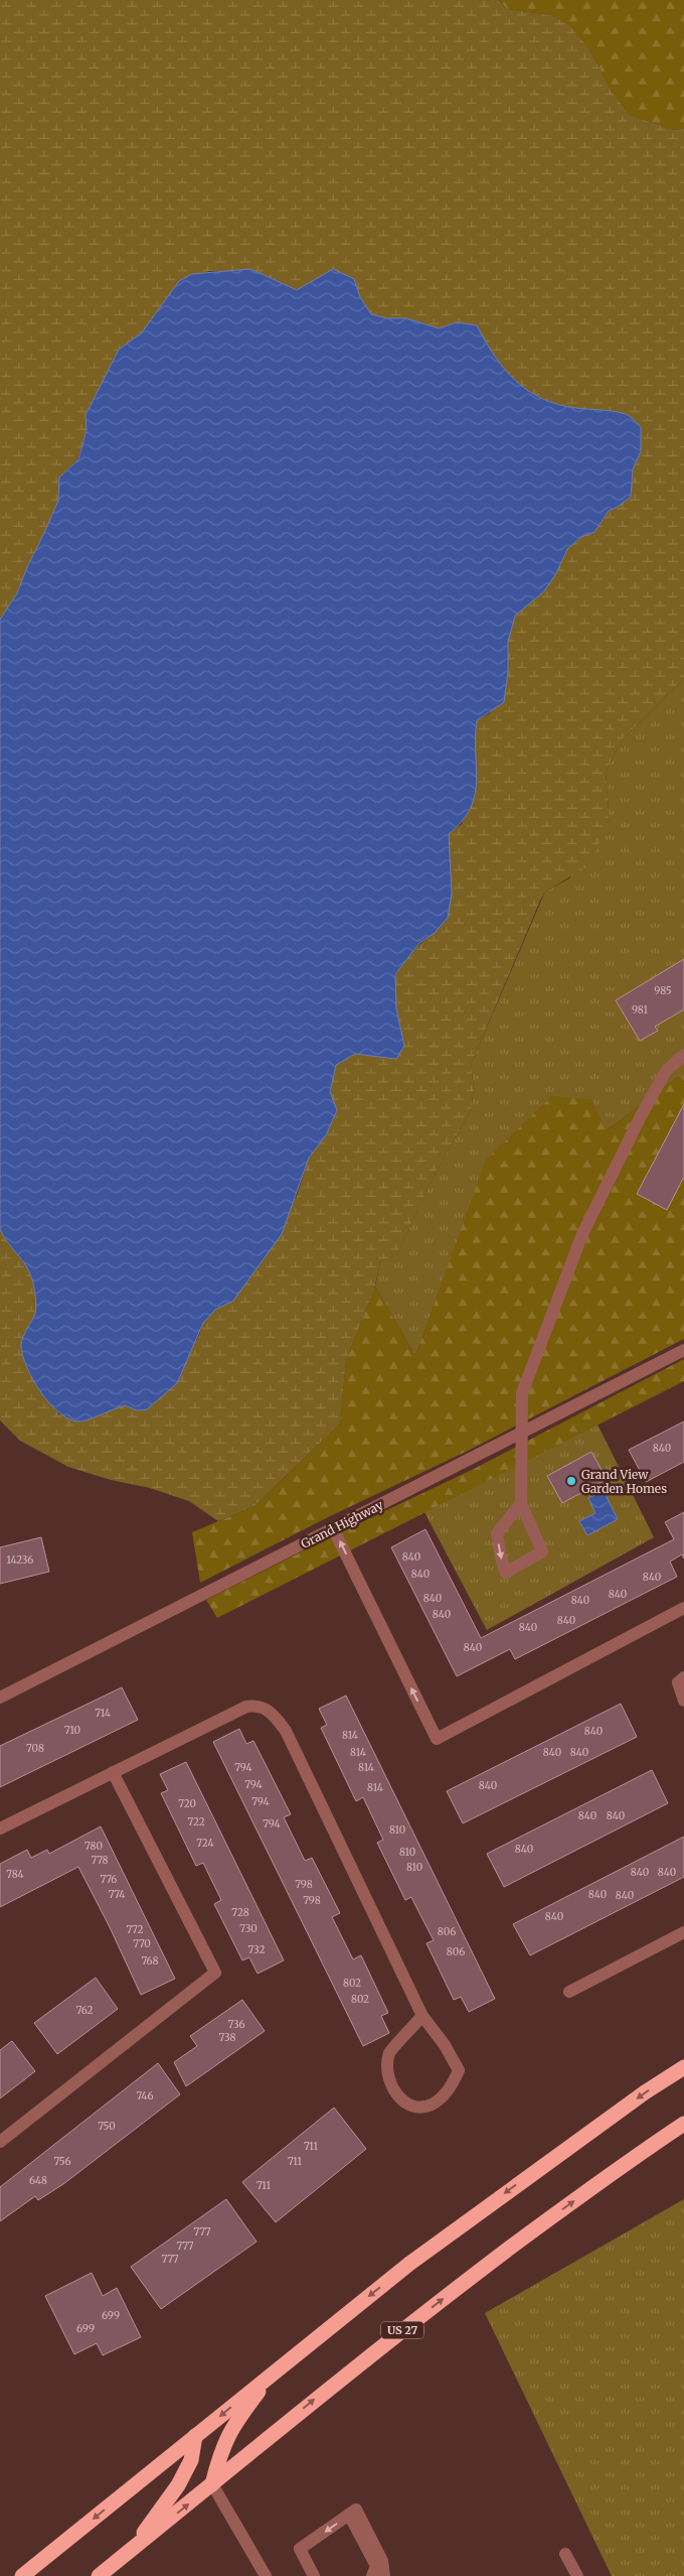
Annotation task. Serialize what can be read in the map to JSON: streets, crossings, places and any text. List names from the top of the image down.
{
  "streets": {
    "highway": ["US 27"],
    "street": ["Grand Highway"]
  },
  "places": ["Grand View Garden Homes"],
  "house_numbers": [
    "985",
    "981",
    "840",
    "840",
    "14236",
    "840",
    "840",
    "840",
    "840",
    "840",
    "840",
    "840",
    "840",
    "840",
    "714",
    "710",
    "840",
    "814",
    "708",
    "814",
    "840",
    "840",
    "794",
    "814",
    "794",
    "840",
    "814",
    "794",
    "720",
    "840",
    "840",
    "722",
    "794",
    "810",
    "724",
    "780",
    "840",
    "810",
    "778",
    "810",
    "840",
    "840",
    "784",
    "776",
    "798",
    "774",
    "840",
    "840",
    "798",
    "728",
    "840",
    "730",
    "772",
    "806",
    "770",
    "732",
    "806",
    "768",
    "802",
    "802",
    "762",
    "736",
    "738",
    "746",
    "750",
    "711",
    "756",
    "711",
    "648",
    "711",
    "777",
    "777",
    "777",
    "699",
    "699"
  ]
}
